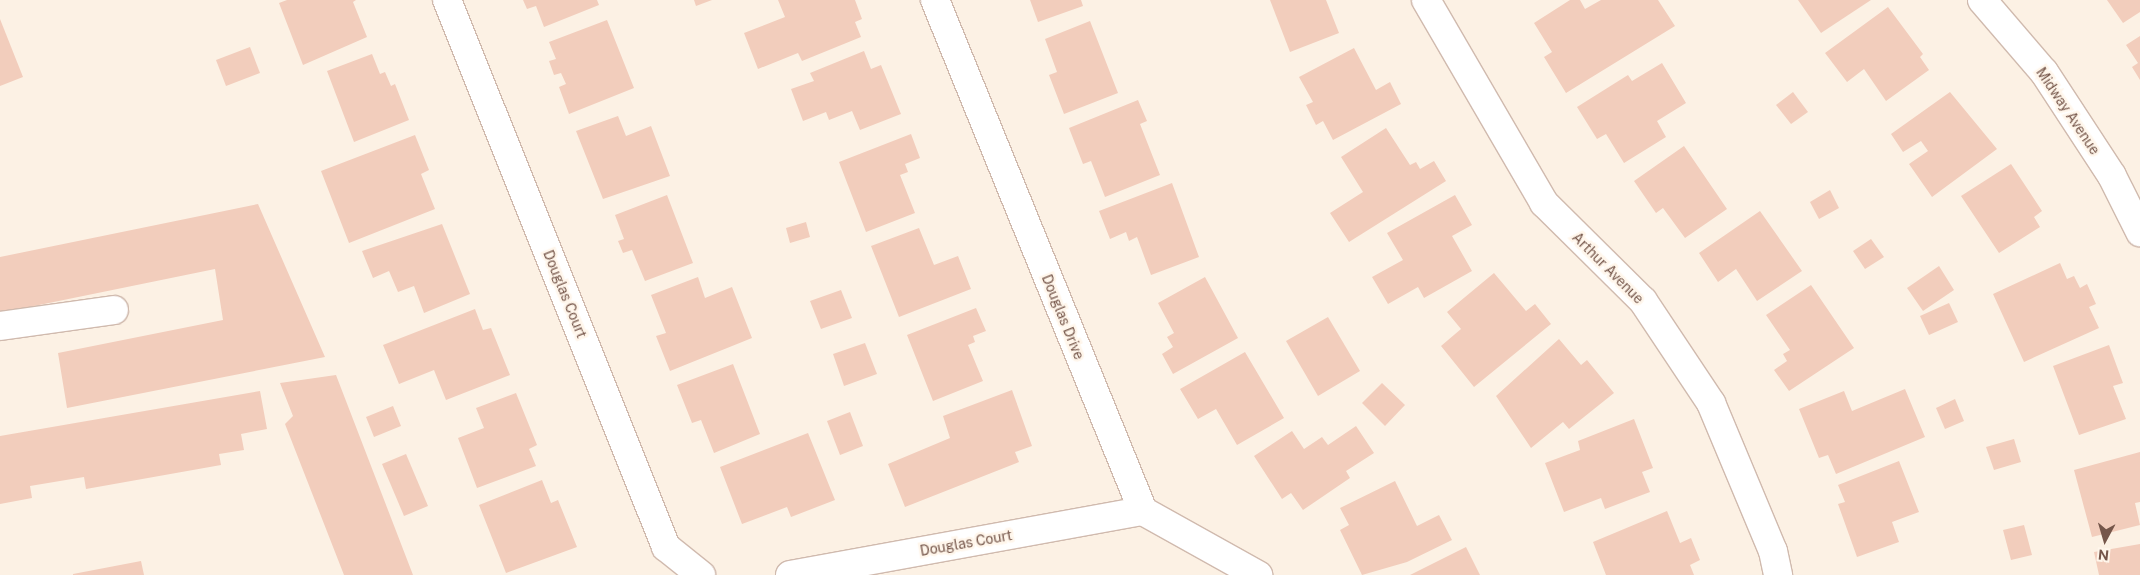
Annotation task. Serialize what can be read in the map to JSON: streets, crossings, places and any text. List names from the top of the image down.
{
  "streets": {
    "street": [
      "Midway Avenue",
      "Arthur Avenue",
      "Douglas Court",
      "Douglas Drive"
    ]
  },
  "crossings": [
    ["Douglas Court", "Douglas Drive"]
  ],
  "north": "bottom"
}
